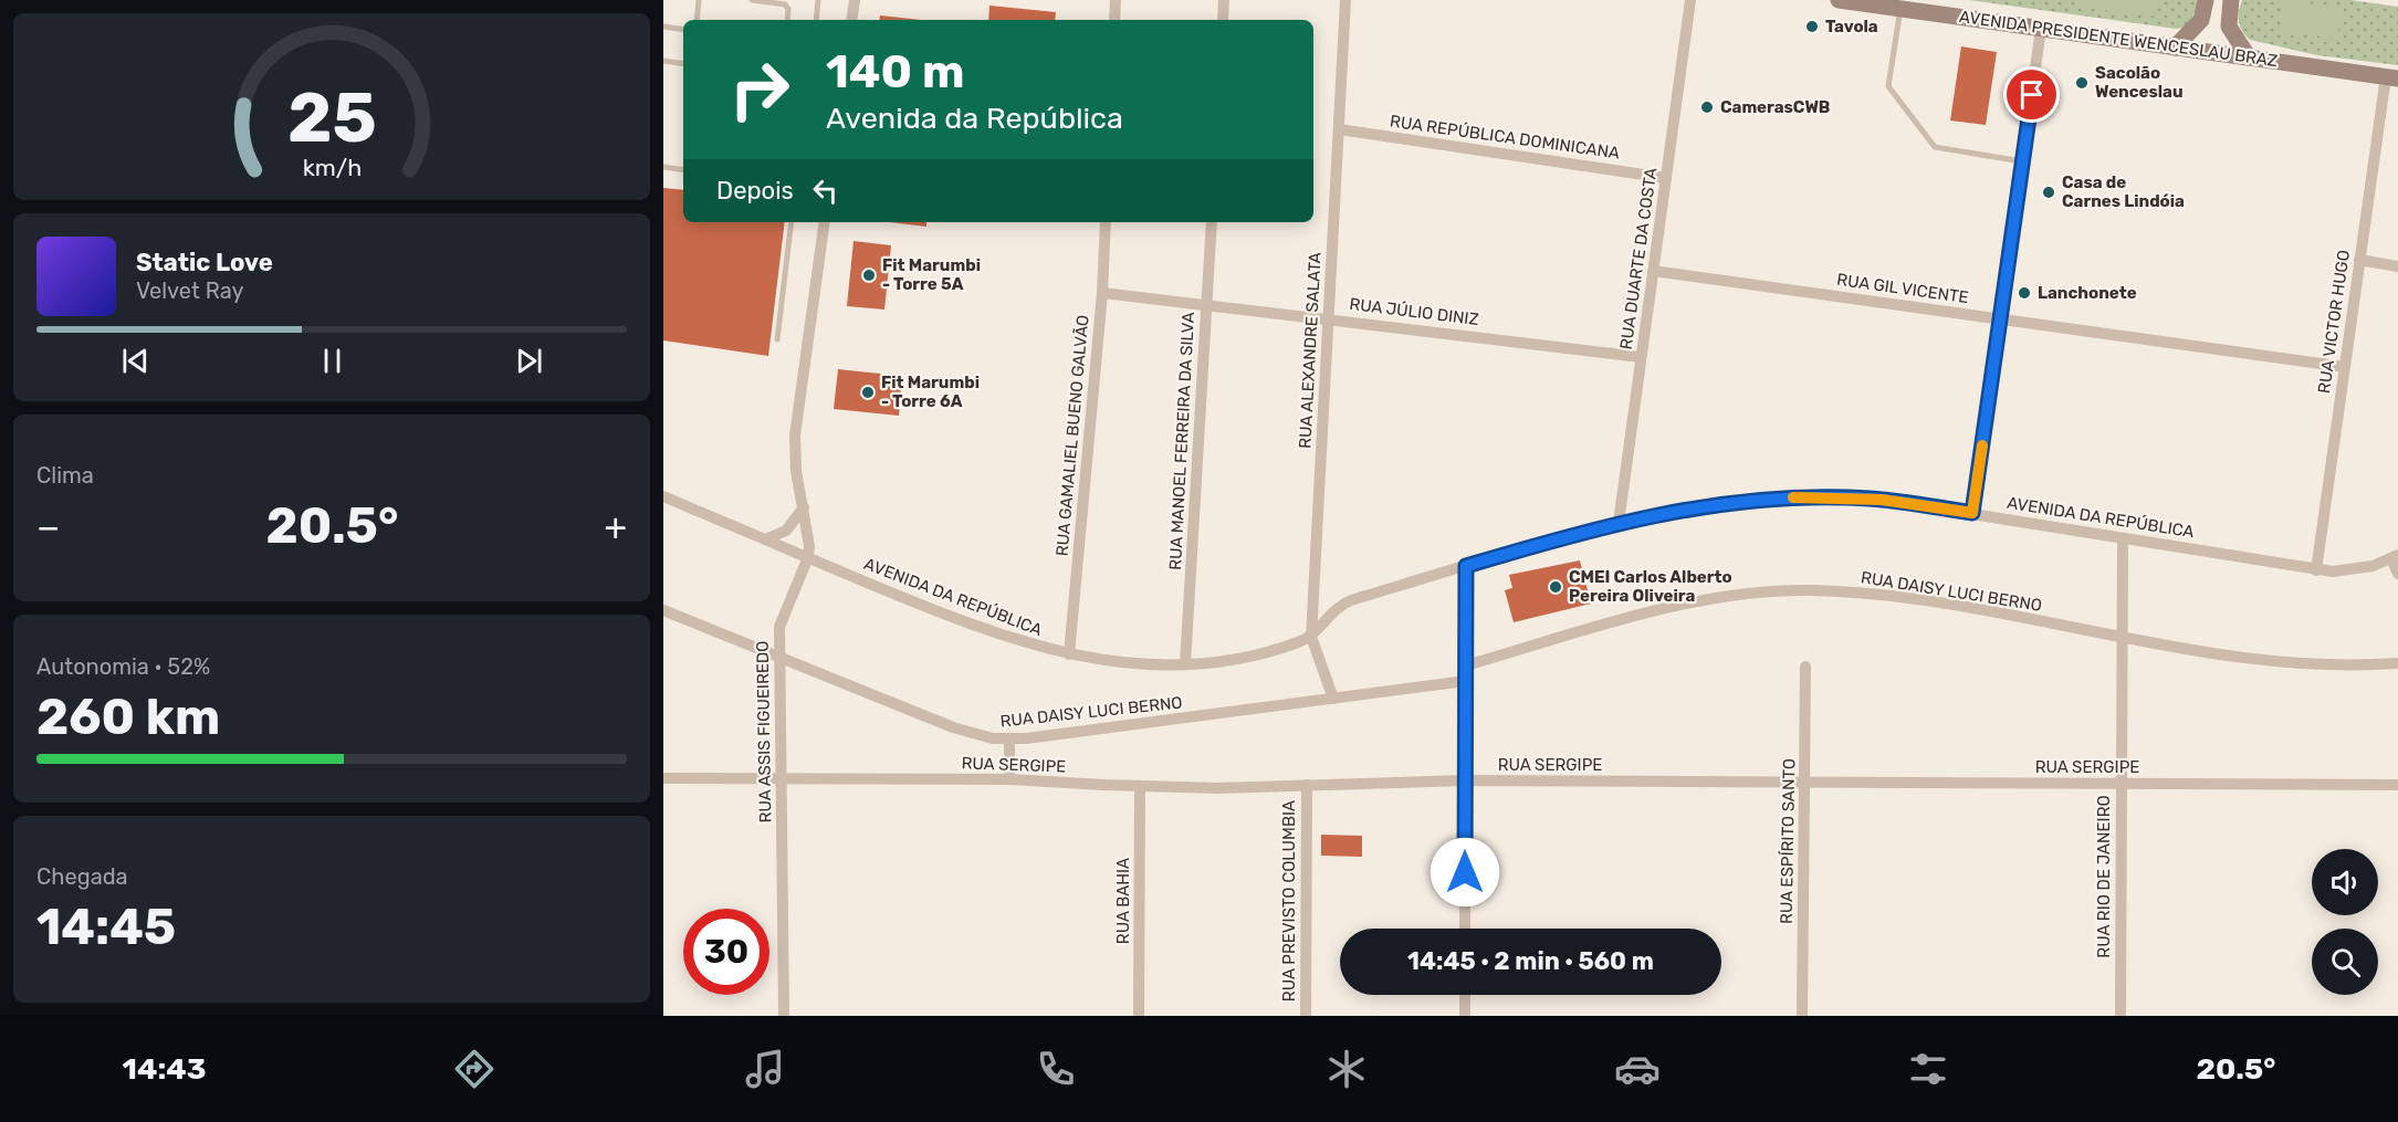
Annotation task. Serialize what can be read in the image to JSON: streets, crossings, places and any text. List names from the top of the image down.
{
  "streets": {
    "main road": ["AVENIDA PRESIDENTE WENCESLAU BRAZ"],
    "street": [
      "RUA REPÚBLICA DOMINICANA",
      "RUA DUARTE DA COSTA",
      "RUA GIL VICENTE",
      "RUA JÚLIO DINIZ",
      "RUA VICTOR HUGO",
      "RUA ALEXANDRE SALATA",
      "RUA GAMALIEL BUENO GALVÃO",
      "RUA MANOEL FERREIRA DA SILVA",
      "AVENIDA DA REPÚBLICA",
      "RUA DAISY LUCI BERNO",
      "RUA ASSIS FIGUEIREDO",
      "RUA SERGIPE",
      "RUA ESPÍRITO SANTO",
      "RUA RIO DE JANEIRO",
      "RUA BAHIA",
      "RUA PREVISTO COLUMBIA"
    ]
  },
  "crossings": [
    ["AVENIDA PRESIDENTE WENCESLAU BRAZ", "RUA VICTOR HUGO"],
    ["RUA REPÚBLICA DOMINICANA", "RUA DUARTE DA COSTA"],
    ["RUA REPÚBLICA DOMINICANA", "RUA ALEXANDRE SALATA"],
    ["RUA DUARTE DA COSTA", "RUA GIL VICENTE"],
    ["RUA DUARTE DA COSTA", "RUA JÚLIO DINIZ"],
    ["RUA DUARTE DA COSTA", "AVENIDA DA REPÚBLICA"],
    ["RUA GIL VICENTE", "RUA VICTOR HUGO"],
    ["RUA JÚLIO DINIZ", "RUA ALEXANDRE SALATA"],
    ["RUA JÚLIO DINIZ", "RUA GAMALIEL BUENO GALVÃO"],
    ["RUA JÚLIO DINIZ", "RUA MANOEL FERREIRA DA SILVA"],
    ["RUA VICTOR HUGO", "AVENIDA DA REPÚBLICA"],
    ["RUA ALEXANDRE SALATA", "AVENIDA DA REPÚBLICA"],
    ["RUA ALEXANDRE SALATA", "RUA DAISY LUCI BERNO"],
    ["RUA GAMALIEL BUENO GALVÃO", "AVENIDA DA REPÚBLICA"],
    ["RUA MANOEL FERREIRA DA SILVA", "AVENIDA DA REPÚBLICA"],
    ["AVENIDA DA REPÚBLICA", "RUA ASSIS FIGUEIREDO"],
    ["AVENIDA DA REPÚBLICA", "RUA RIO DE JANEIRO"],
    ["RUA DAISY LUCI BERNO", "RUA ASSIS FIGUEIREDO"],
    ["RUA DAISY LUCI BERNO", "RUA RIO DE JANEIRO"],
    ["RUA ASSIS FIGUEIREDO", "RUA SERGIPE"],
    ["RUA SERGIPE", "RUA ESPÍRITO SANTO"],
    ["RUA SERGIPE", "RUA RIO DE JANEIRO"],
    ["RUA SERGIPE", "RUA BAHIA"],
    ["RUA SERGIPE", "RUA PREVISTO COLUMBIA"]
  ],
  "places": [
    "Tavola",
    "Sacolão Wenceslau",
    "CamerasCWB",
    "Casa de Carnes Lindóia",
    "Fit Marumbi - Torre 5A",
    "Lanchonete",
    "Fit Marumbi - Torre 6A",
    "CMEI Carlos Alberto Pereira Oliveira"
  ],
  "page": {
    "turn": ["140 m", "Avenida da República"],
    "then": "Depois",
    "song": ["Static Love", "Velvet Ray"],
    "tile": [
      "Clima",
      ["Autonomia · 52%", "260 km"],
      ["Chegada", "14:45"]
    ],
    "heat": ["−", "20.5°", "+"],
    "limit": "30",
    "trip": "14:45 · 2 min · 560 m",
    "tabs": ["14:43", "20.5°"],
    "gauge": ["25", "km/h"]
  }
}
